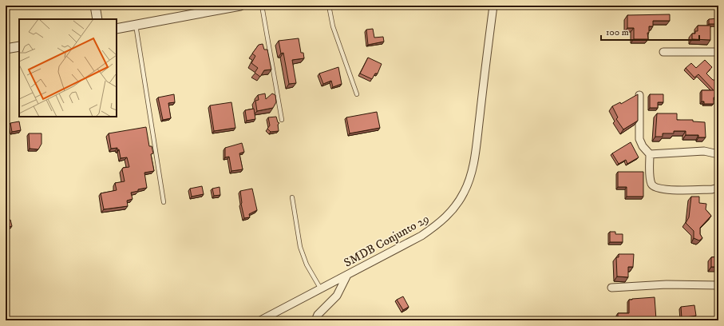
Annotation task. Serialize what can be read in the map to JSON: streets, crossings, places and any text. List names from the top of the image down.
{
  "streets": {
    "street": ["SMDB Conjunto 29"]
  },
  "scale_bar": "100 m"
}
